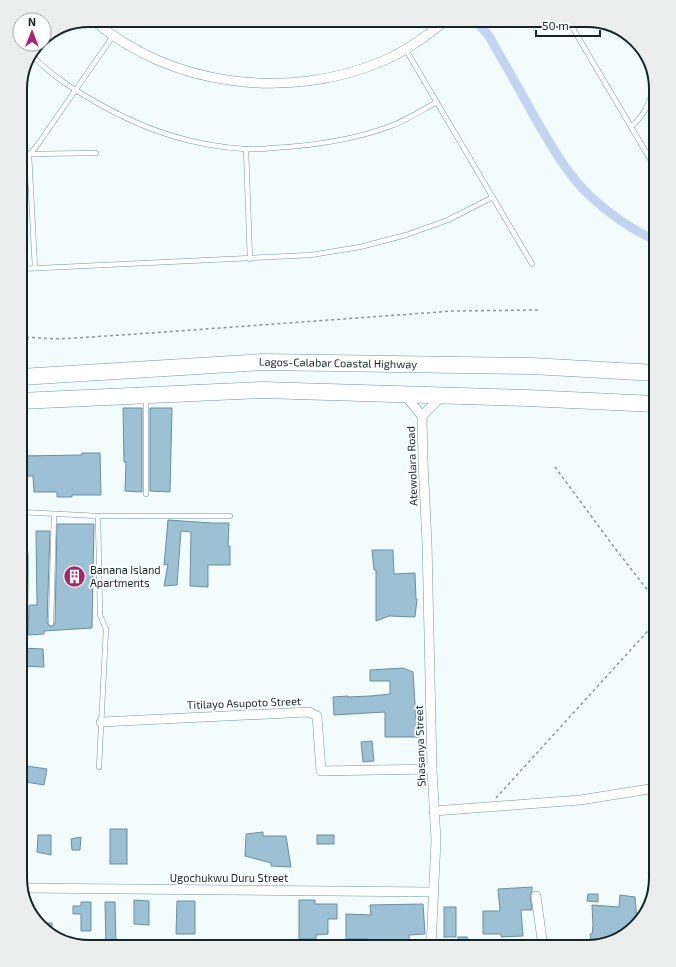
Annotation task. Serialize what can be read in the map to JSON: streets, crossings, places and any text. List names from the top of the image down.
{
  "streets": {
    "highway": ["Lagos-Calabar Coastal Highway"],
    "street": [
      "Atewolara Road",
      "Titilayo Asupoto Street",
      "Shasanya Street",
      "Ugochukwu Duru Street"
    ]
  },
  "crossings": [
    ["Atewolara Road", "Shasanya Street"],
    ["Titilayo Asupoto Street", "Shasanya Street"],
    ["Shasanya Street", "Ugochukwu Duru Street"]
  ],
  "places": {
    "building": ["Banana Island Apartments"]
  },
  "scale_bar": "50 m",
  "north": "top"
}
